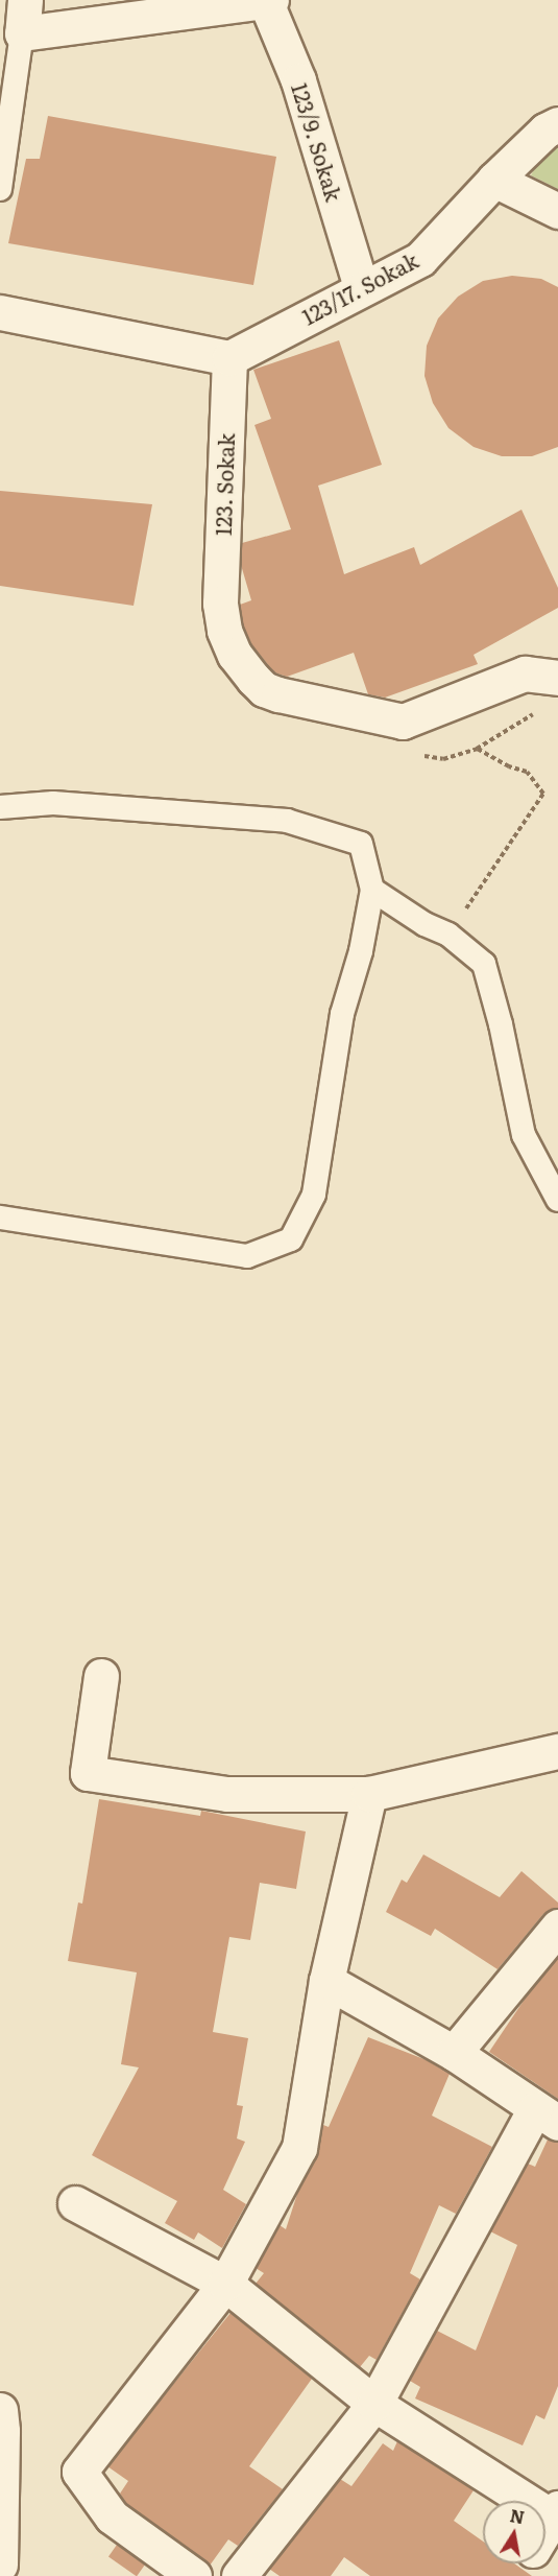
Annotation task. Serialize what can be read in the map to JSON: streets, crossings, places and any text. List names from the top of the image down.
{
  "streets": {
    "street": ["123/9. Sokak", "123/17. Sokak", "123. Sokak"]
  },
  "crossings": [
    ["123/9. Sokak", "123/17. Sokak"],
    ["123/17. Sokak", "123. Sokak"]
  ],
  "north": "top"
}
